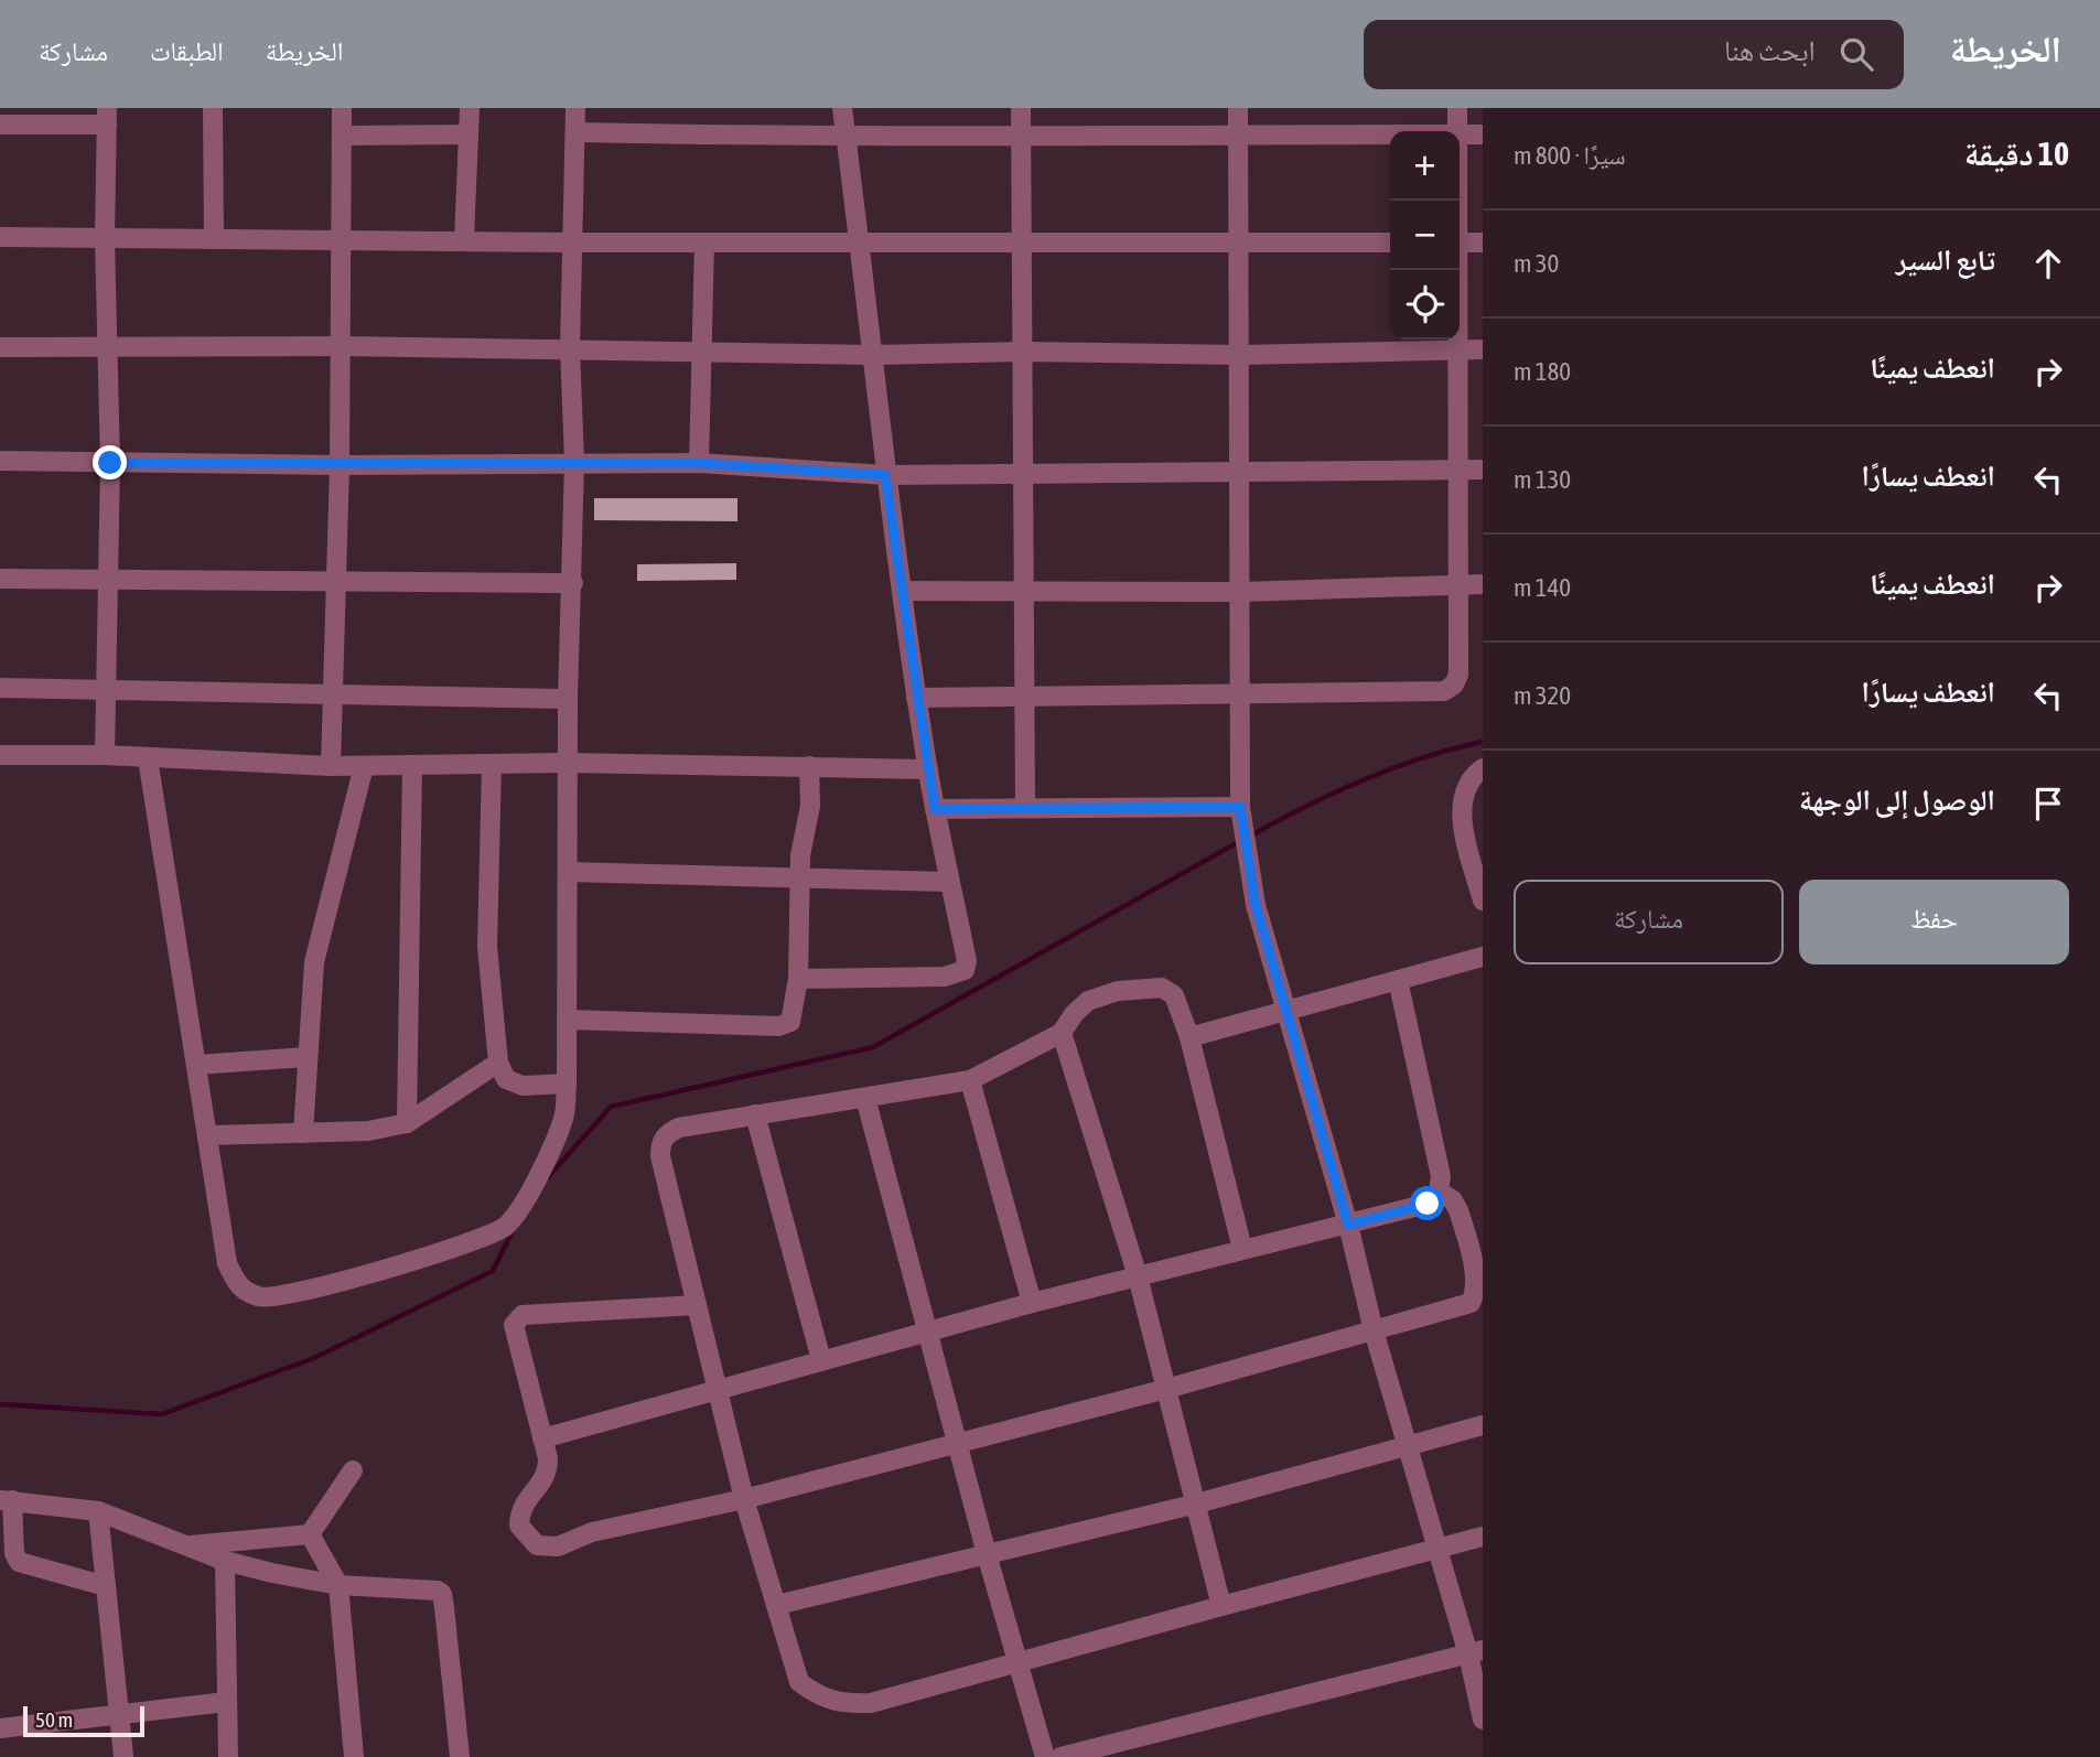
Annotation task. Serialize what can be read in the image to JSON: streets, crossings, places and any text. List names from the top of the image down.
{
  "scale_bar": "50 m",
  "page": {
    "header": "الخريطة",
    "search": "ابحث هنا",
    "nav": ["الخريطة", "الطبقات", "مشاركة"],
    "heading": ["10 دقيقة", "سيرًا · 800 m"],
    "map_buttons": ["+", "−"],
    "list": [
      ["تابع السير", "30 m"],
      ["انعطف يمينًا", "180 m"],
      ["انعطف يسارًا", "130 m"],
      ["انعطف يمينًا", "140 m"],
      ["انعطف يسارًا", "320 m"],
      "الوصول إلى الوجهة"
    ],
    "buttons": ["حفظ", "مشاركة"],
    "scale": "50 m"
  }
}
